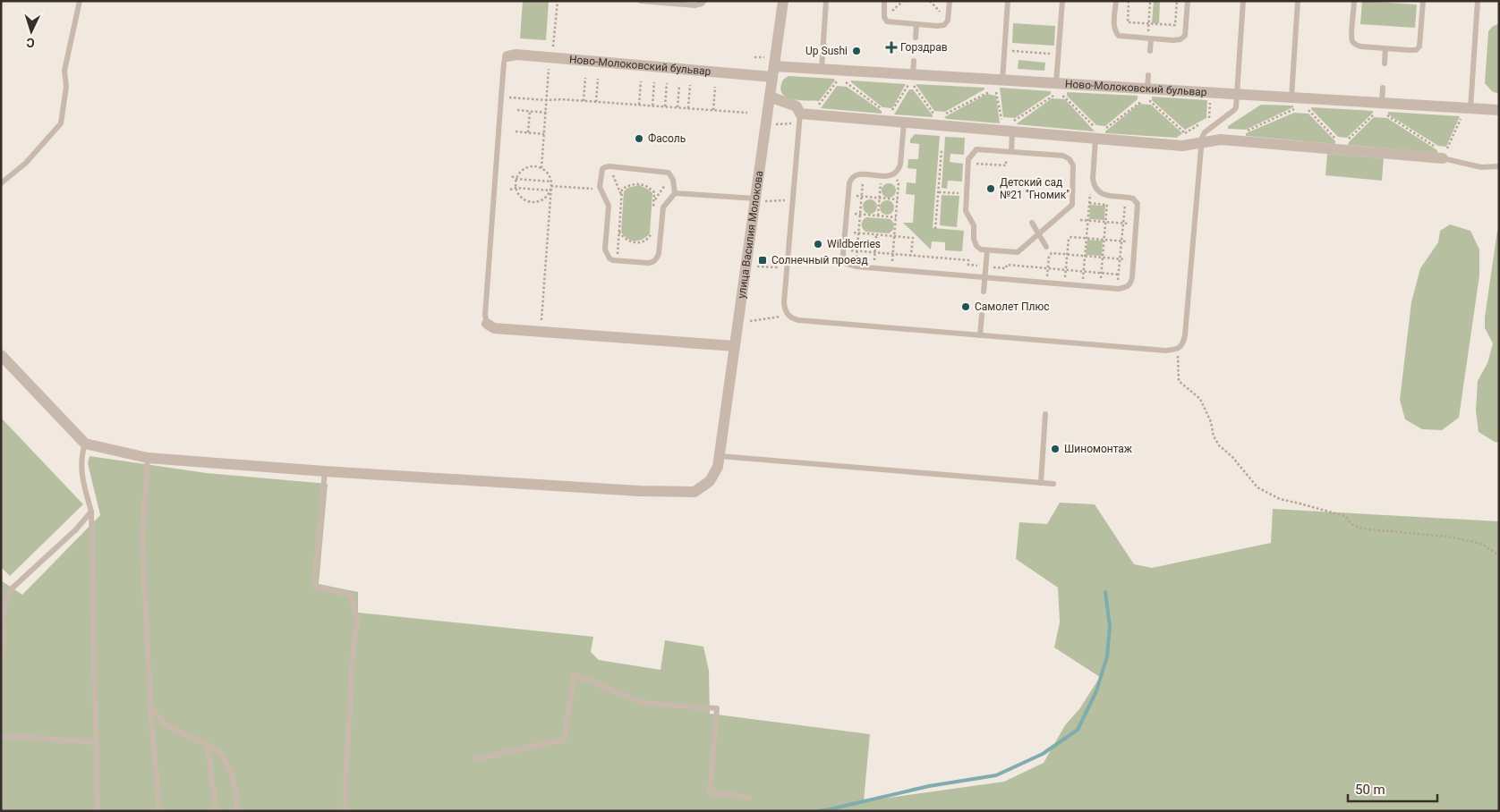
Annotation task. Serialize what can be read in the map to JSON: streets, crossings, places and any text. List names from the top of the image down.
{
  "streets": {
    "street": ["Ново-Молоковский бульвар", "улица Василия Молокова"]
  },
  "crossings": [
    ["Ново-Молоковский бульвар", "улица Василия Молокова"]
  ],
  "places": {
    "health": ["Горздрав"],
    "other": [
      "Up Sushi",
      "Фасоль",
      "Детский сад №21 \"Гномик\"",
      "Wildberries",
      "Самолет Плюс",
      "Шиномонтаж"
    ],
    "transit": ["Солнечный проезд"]
  },
  "scale_bar": "50 m",
  "north": "bottom"
}
